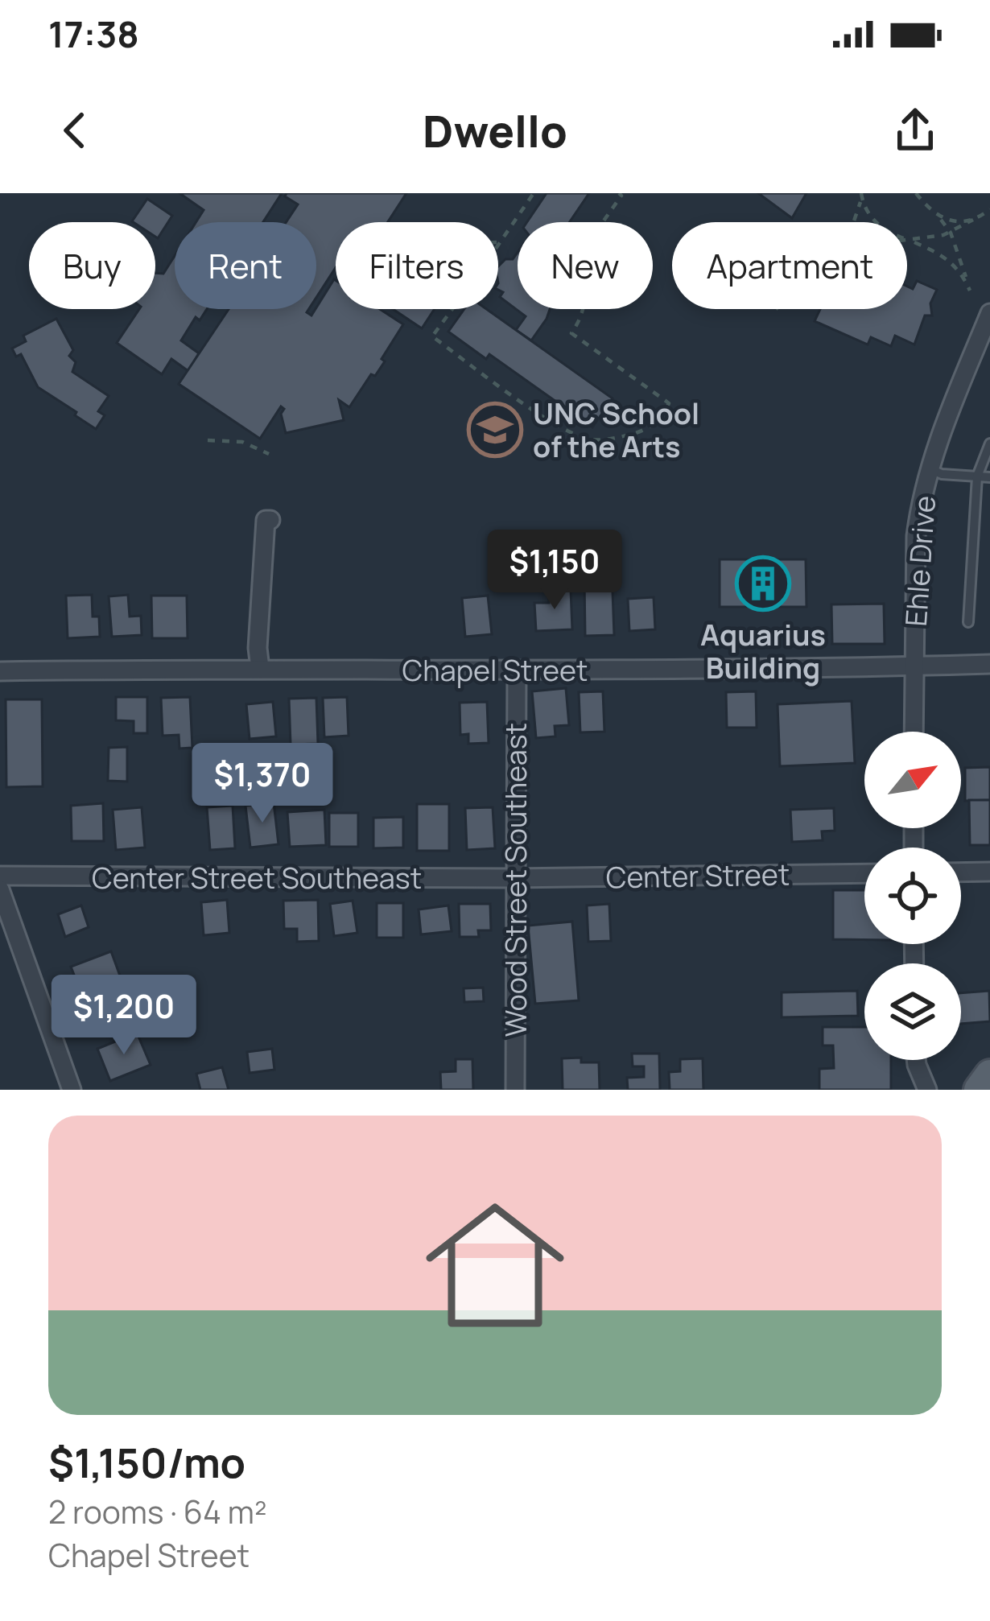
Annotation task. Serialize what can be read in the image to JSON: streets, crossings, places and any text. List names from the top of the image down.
{
  "streets": {
    "street": [
      "Ehle Drive",
      "Chapel Street",
      "Center Street",
      "Center Street Southeast",
      "Wood Street Southeast"
    ]
  },
  "crossings": [
    ["Ehle Drive", "Chapel Street"],
    ["Chapel Street", "Wood Street Southeast"],
    ["Center Street", "Center Street Southeast"],
    ["Center Street", "Wood Street Southeast"],
    ["Center Street Southeast", "Wood Street Southeast"]
  ],
  "places": {
    "school or university": ["UNC School of the Arts"],
    "building": ["Aquarius Building"]
  },
  "north": "top right",
  "page": {
    "status": "17:38",
    "header": "Dwello",
    "chip": [
      "Buy",
      "Rent",
      "Filters",
      "New",
      "Apartment"
    ],
    "price": ["$1,150", "$1,370", "$1,200"],
    "list": [
      {
        "name": "$1,150/mo",
        "note": "2 rooms · 64 m² · Chapel Street"
      }
    ]
  }
}
